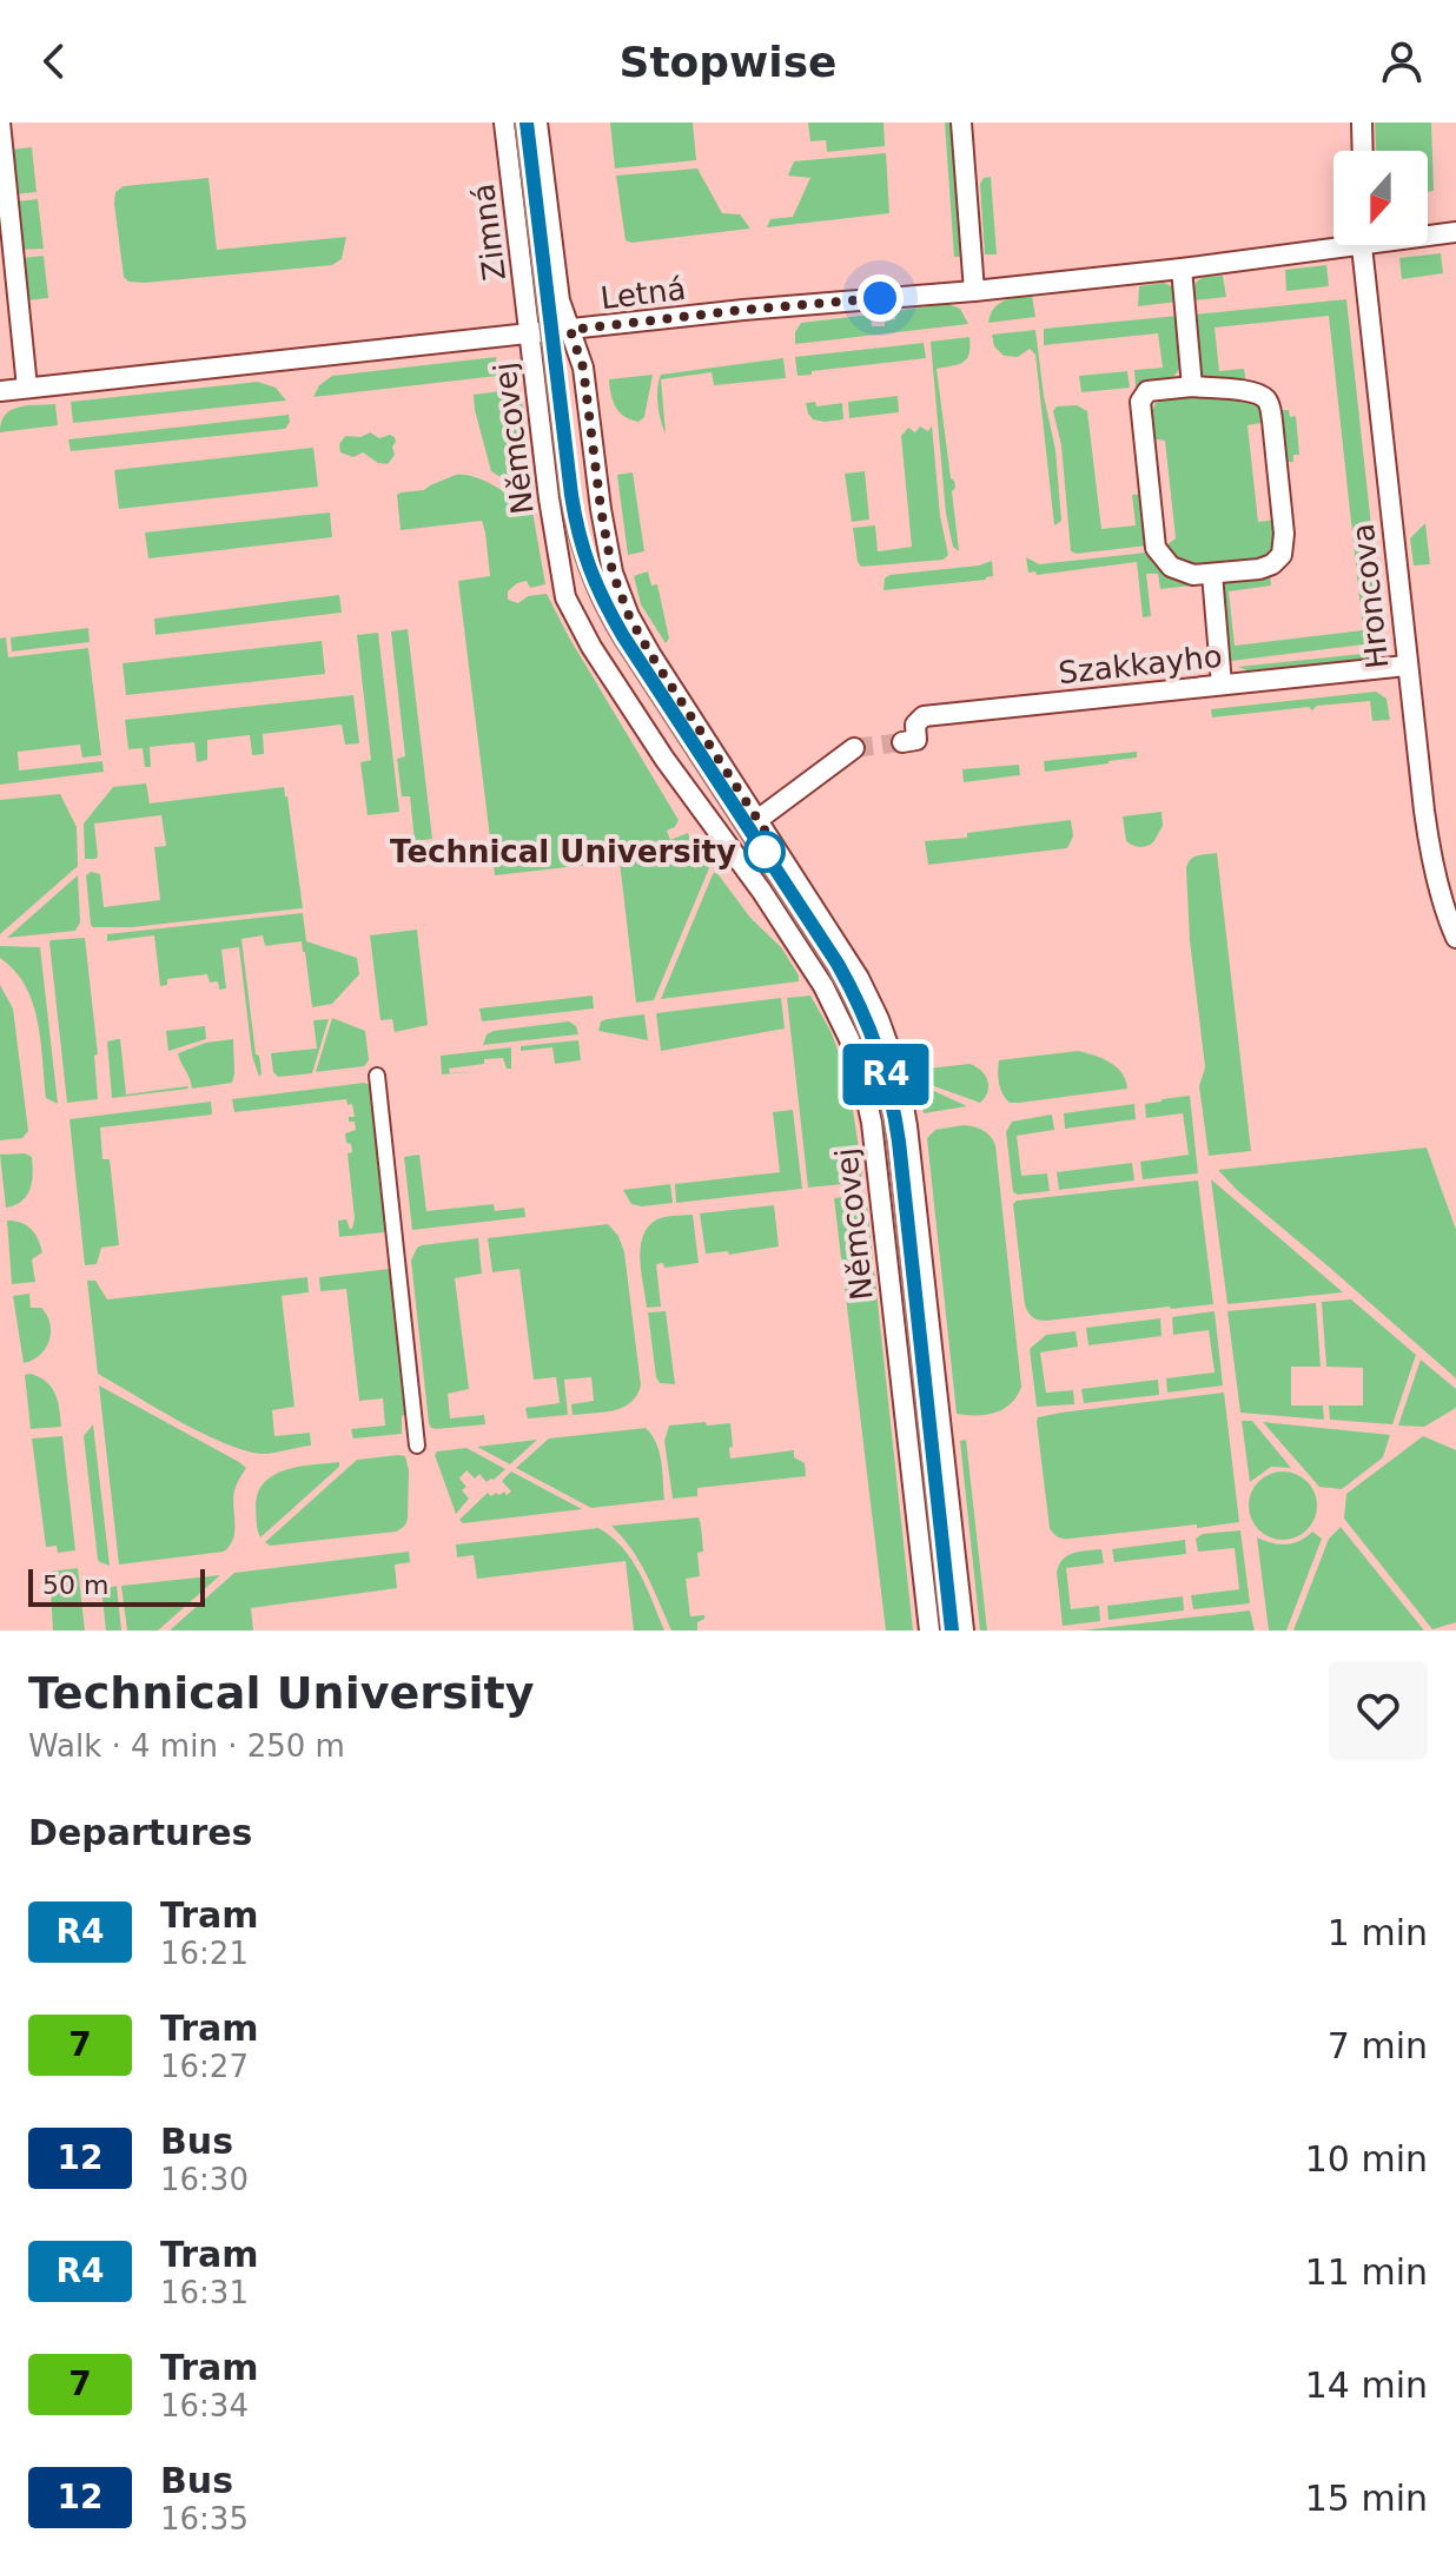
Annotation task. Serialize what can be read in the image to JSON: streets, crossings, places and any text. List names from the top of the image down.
{
  "streets": {
    "street": [
      "Zimná",
      "Letná",
      "Němcovej",
      "Hroncova",
      "Szakkayho"
    ]
  },
  "crossings": [
    ["Zimná", "Letná"],
    ["Zimná", "Němcovej"],
    ["Letná", "Němcovej"],
    ["Hroncova", "Szakkayho"]
  ],
  "places": ["Technical University"],
  "lines": ["tram line R4"],
  "scale_bar": "50 m",
  "north": "bottom",
  "page": {
    "header": "Stopwise",
    "on_map": "R4",
    "scale": "50 m",
    "heading": [
      ["Technical University", "Walk · 4 min · 250 m"],
      "Departures"
    ],
    "list": [
      {
        "mark": "R4",
        "name": "Tram",
        "note": "16:21",
        "value": "1 min"
      },
      {
        "mark": "7",
        "name": "Tram",
        "note": "16:27",
        "value": "7 min"
      },
      {
        "mark": "12",
        "name": "Bus",
        "note": "16:30",
        "value": "10 min"
      },
      {
        "mark": "R4",
        "name": "Tram",
        "note": "16:31",
        "value": "11 min"
      },
      {
        "mark": "7",
        "name": "Tram",
        "note": "16:34",
        "value": "14 min"
      },
      {
        "mark": "12",
        "name": "Bus",
        "note": "16:35",
        "value": "15 min"
      }
    ]
  }
}
